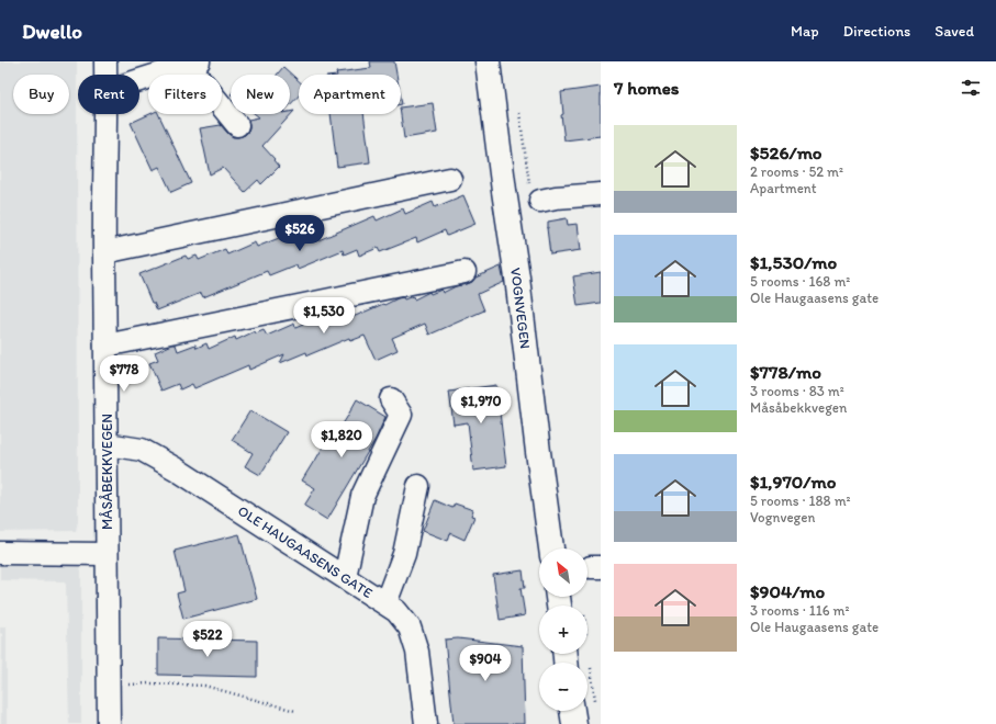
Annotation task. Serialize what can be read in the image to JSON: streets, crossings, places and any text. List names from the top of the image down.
{
  "streets": {
    "main road": ["VOGNVEGEN"],
    "street": ["MÅSÅBEKKVEGEN", "OLE HAUGAASENS GATE"]
  },
  "crossings": [
    ["MÅSÅBEKKVEGEN", "OLE HAUGAASENS GATE"]
  ],
  "north": "top left",
  "page": {
    "header": "Dwello",
    "nav": ["Map", "Directions", "Saved"],
    "heading": "7 homes",
    "chip": [
      "Buy",
      "Rent",
      "Filters",
      "New",
      "Apartment"
    ],
    "list": [
      {
        "name": "$526/mo",
        "note": "2 rooms · 52 m² · Apartment"
      },
      {
        "name": "$1,530/mo",
        "note": "5 rooms · 168 m² · Ole Haugaasens gate"
      },
      {
        "name": "$778/mo",
        "note": "3 rooms · 83 m² · Måsåbekkvegen"
      },
      {
        "name": "$1,970/mo",
        "note": "5 rooms · 188 m² · Vognvegen"
      },
      {
        "name": "$904/mo",
        "note": "3 rooms · 116 m² · Ole Haugaasens gate"
      }
    ],
    "price": [
      "$526",
      "$1,530",
      "$778",
      "$1,970",
      "$1,820",
      "$522",
      "$904"
    ],
    "map_buttons": ["+", "−"]
  }
}
